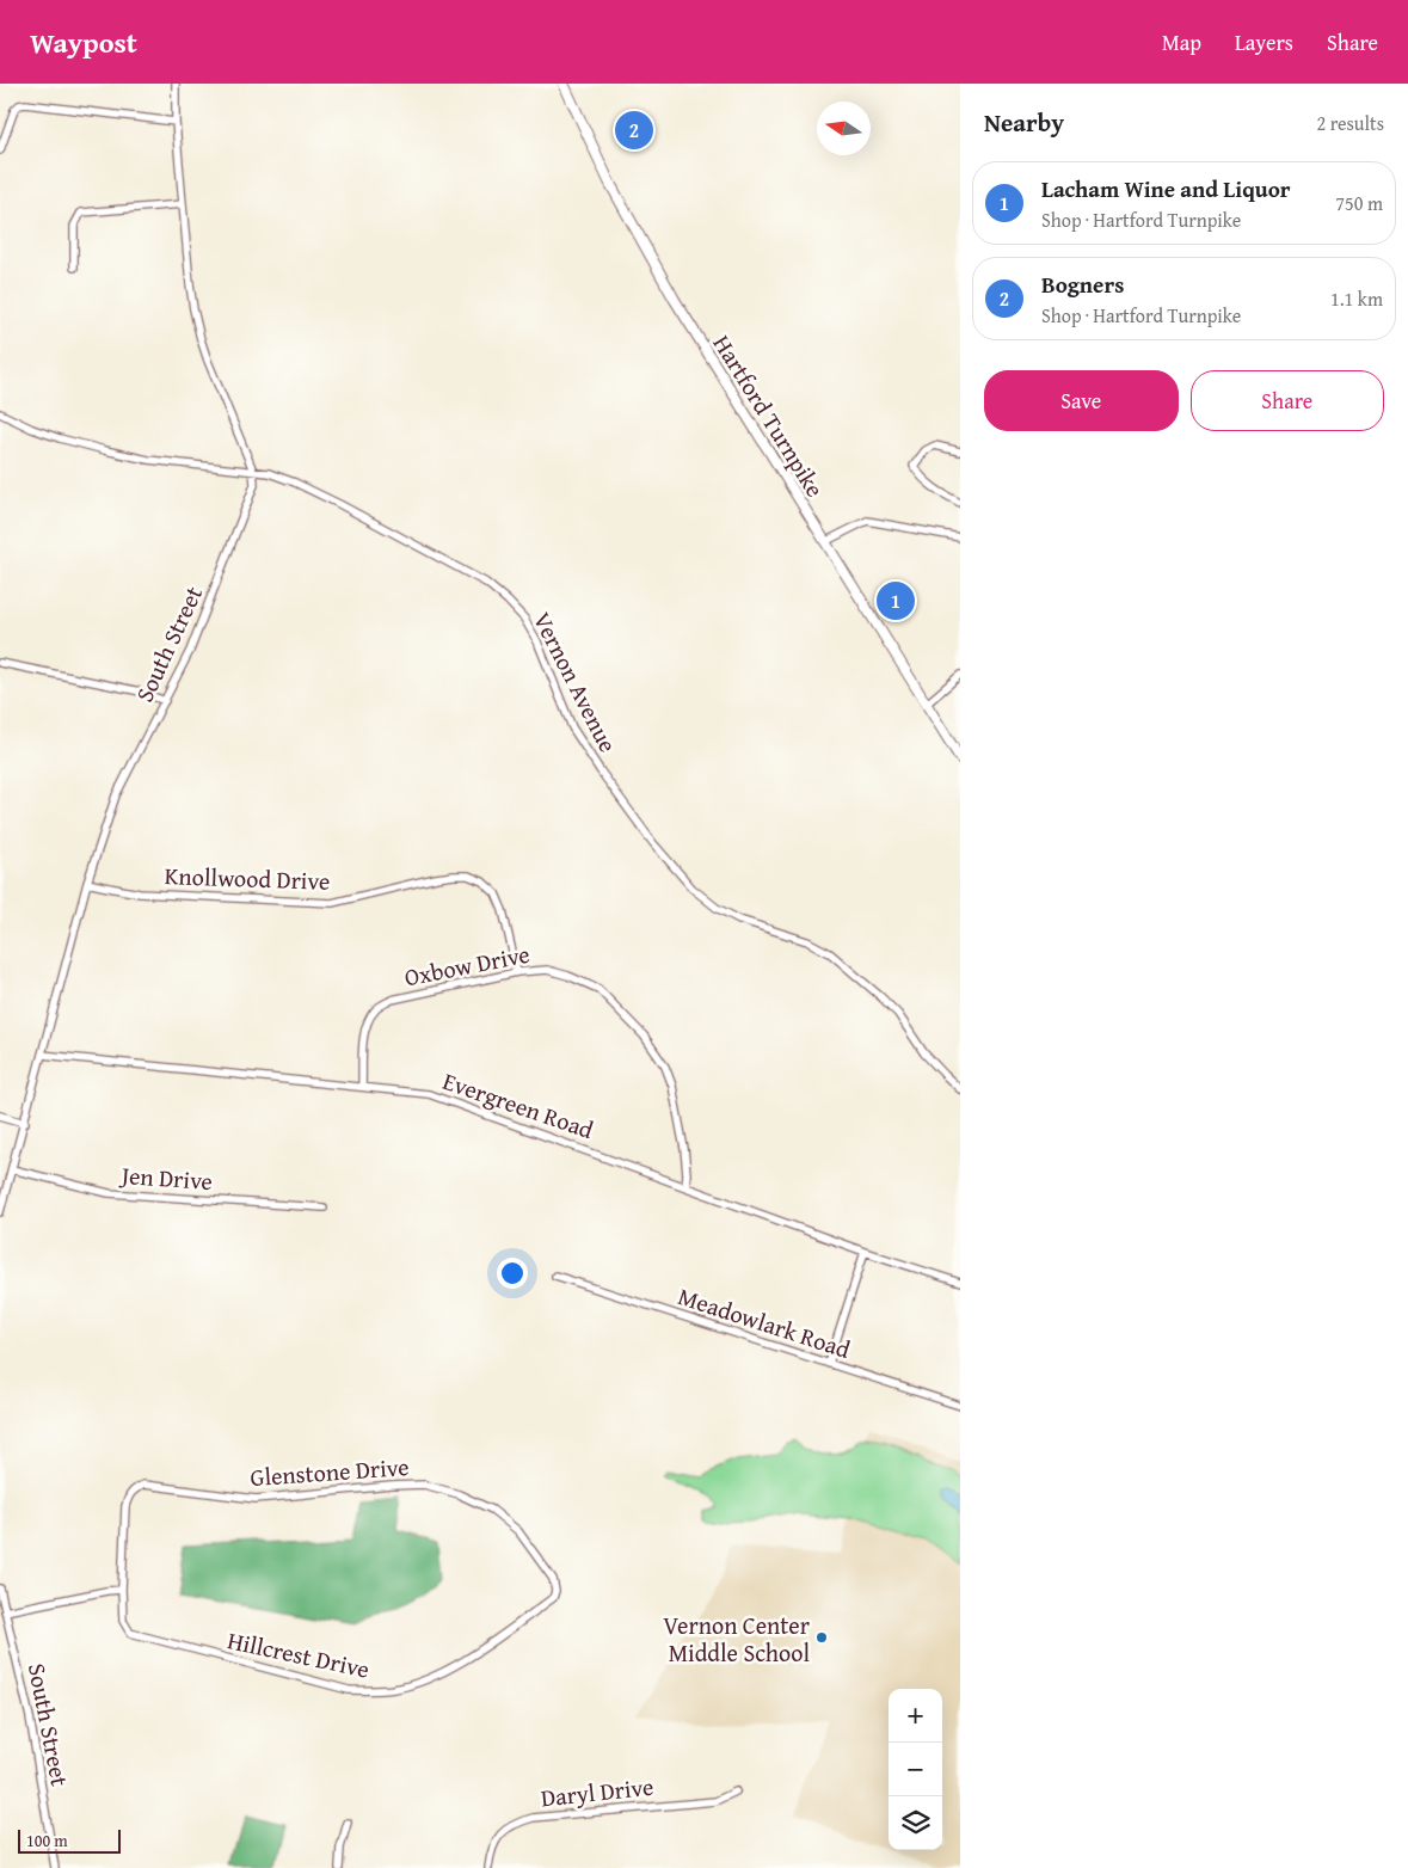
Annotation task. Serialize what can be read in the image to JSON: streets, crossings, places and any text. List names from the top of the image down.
{
  "streets": {
    "main road": ["Hartford Turnpike"],
    "street": [
      "South Street",
      "Vernon Avenue",
      "Knollwood Drive",
      "Oxbow Drive",
      "Evergreen Road",
      "Jen Drive",
      "Meadowlark Road",
      "Glenstone Drive",
      "Hillcrest Drive",
      "Daryl Drive"
    ]
  },
  "crossings": [
    ["South Street", "Vernon Avenue"],
    ["South Street", "Knollwood Drive"],
    ["South Street", "Evergreen Road"],
    ["South Street", "Jen Drive"],
    ["Knollwood Drive", "Oxbow Drive"],
    ["Oxbow Drive", "Evergreen Road"],
    ["Glenstone Drive", "Hillcrest Drive"]
  ],
  "places": ["Vernon Center Middle School"],
  "scale_bar": "100 m",
  "north": "left",
  "page": {
    "header": "Waypost",
    "nav": ["Map", "Layers", "Share"],
    "heading": ["Nearby", "2 results"],
    "pins": ["2", "1"],
    "list": [
      {
        "mark": "1",
        "name": "Lacham Wine and Liquor",
        "note": "Shop · Hartford Turnpike",
        "value": "750 m"
      },
      {
        "mark": "2",
        "name": "Bogners",
        "note": "Shop · Hartford Turnpike",
        "value": "1.1 km"
      }
    ],
    "buttons": ["Save", "Share"],
    "map_buttons": ["+", "−"],
    "scale": "100 m"
  }
}
